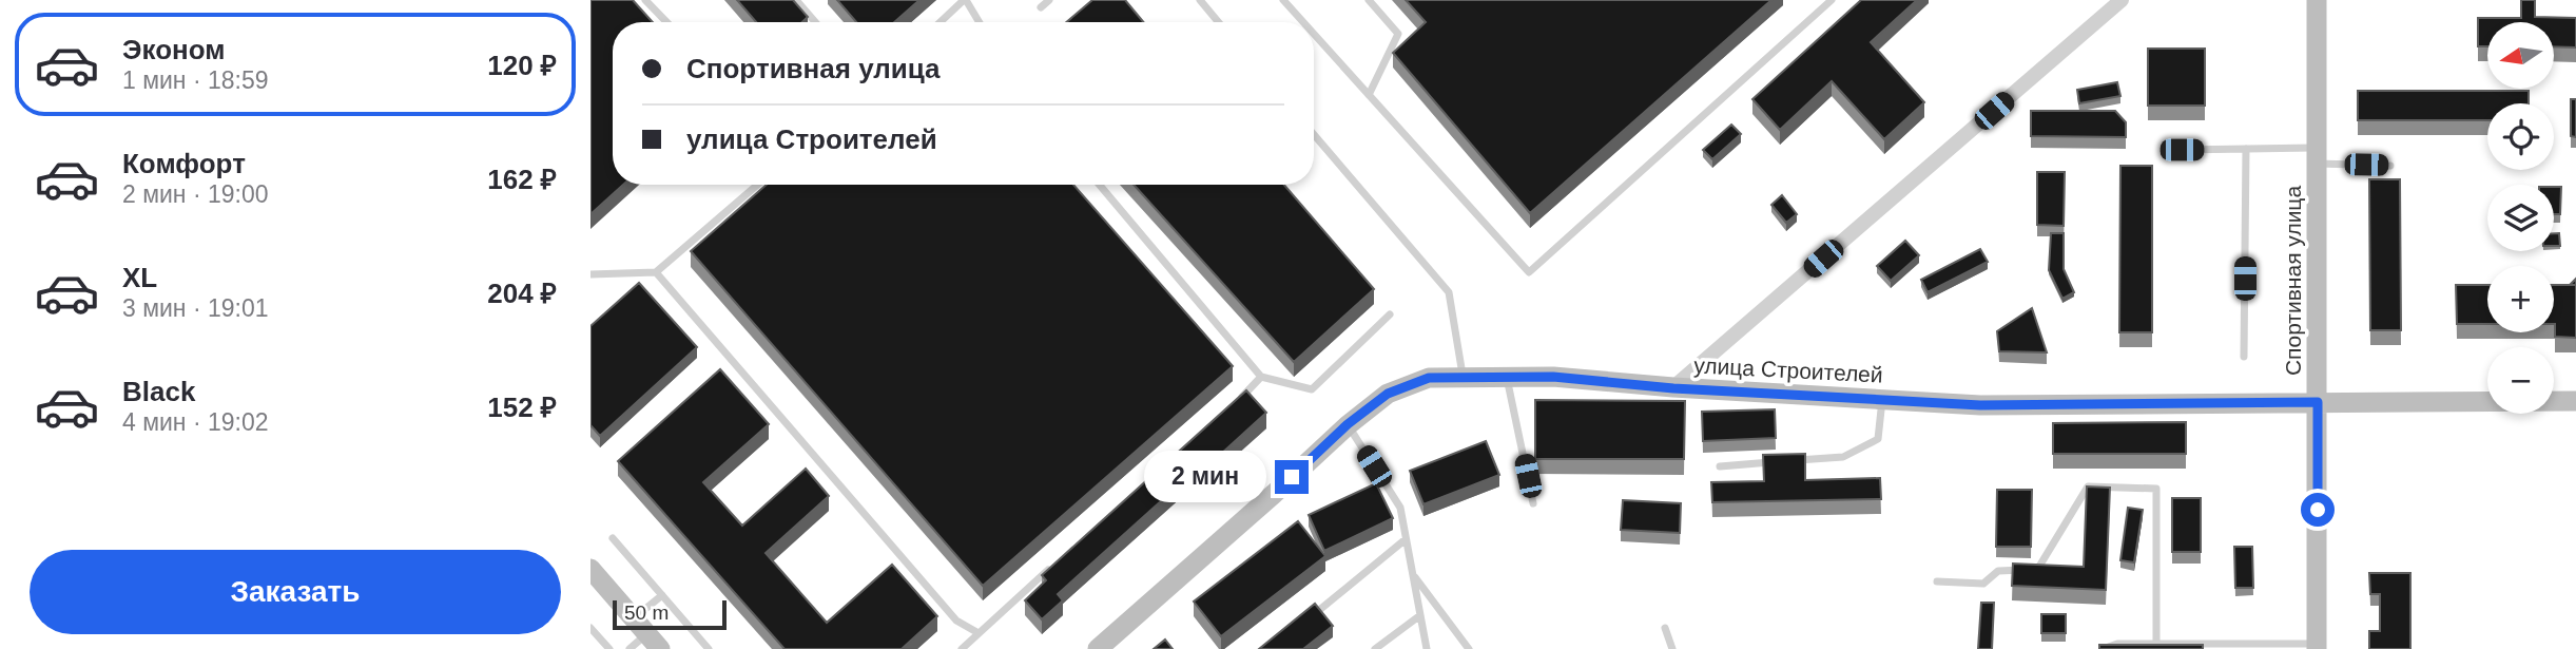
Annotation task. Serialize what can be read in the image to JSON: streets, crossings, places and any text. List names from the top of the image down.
{
  "streets": {
    "street": ["Спортивная улица", "улица Строителей"]
  },
  "crossings": [
    ["Спортивная улица", "улица Строителей"]
  ],
  "scale_bar": "50 m",
  "north": "left",
  "page": {
    "list": [
      {
        "name": "Эконом",
        "note": "1 мин · 18:59",
        "value": "120 ₽"
      },
      {
        "name": "Комфорт",
        "note": "2 мин · 19:00",
        "value": "162 ₽"
      },
      {
        "name": "XL",
        "note": "3 мин · 19:01",
        "value": "204 ₽"
      },
      {
        "name": "Black",
        "note": "4 мин · 19:02",
        "value": "152 ₽"
      }
    ],
    "map_buttons": ["+", "−"],
    "banner": ["Спортивная улица", "улица Строителей"],
    "bubble": "2 мин",
    "buttons": "Заказать",
    "scale": "50 m"
  }
}
